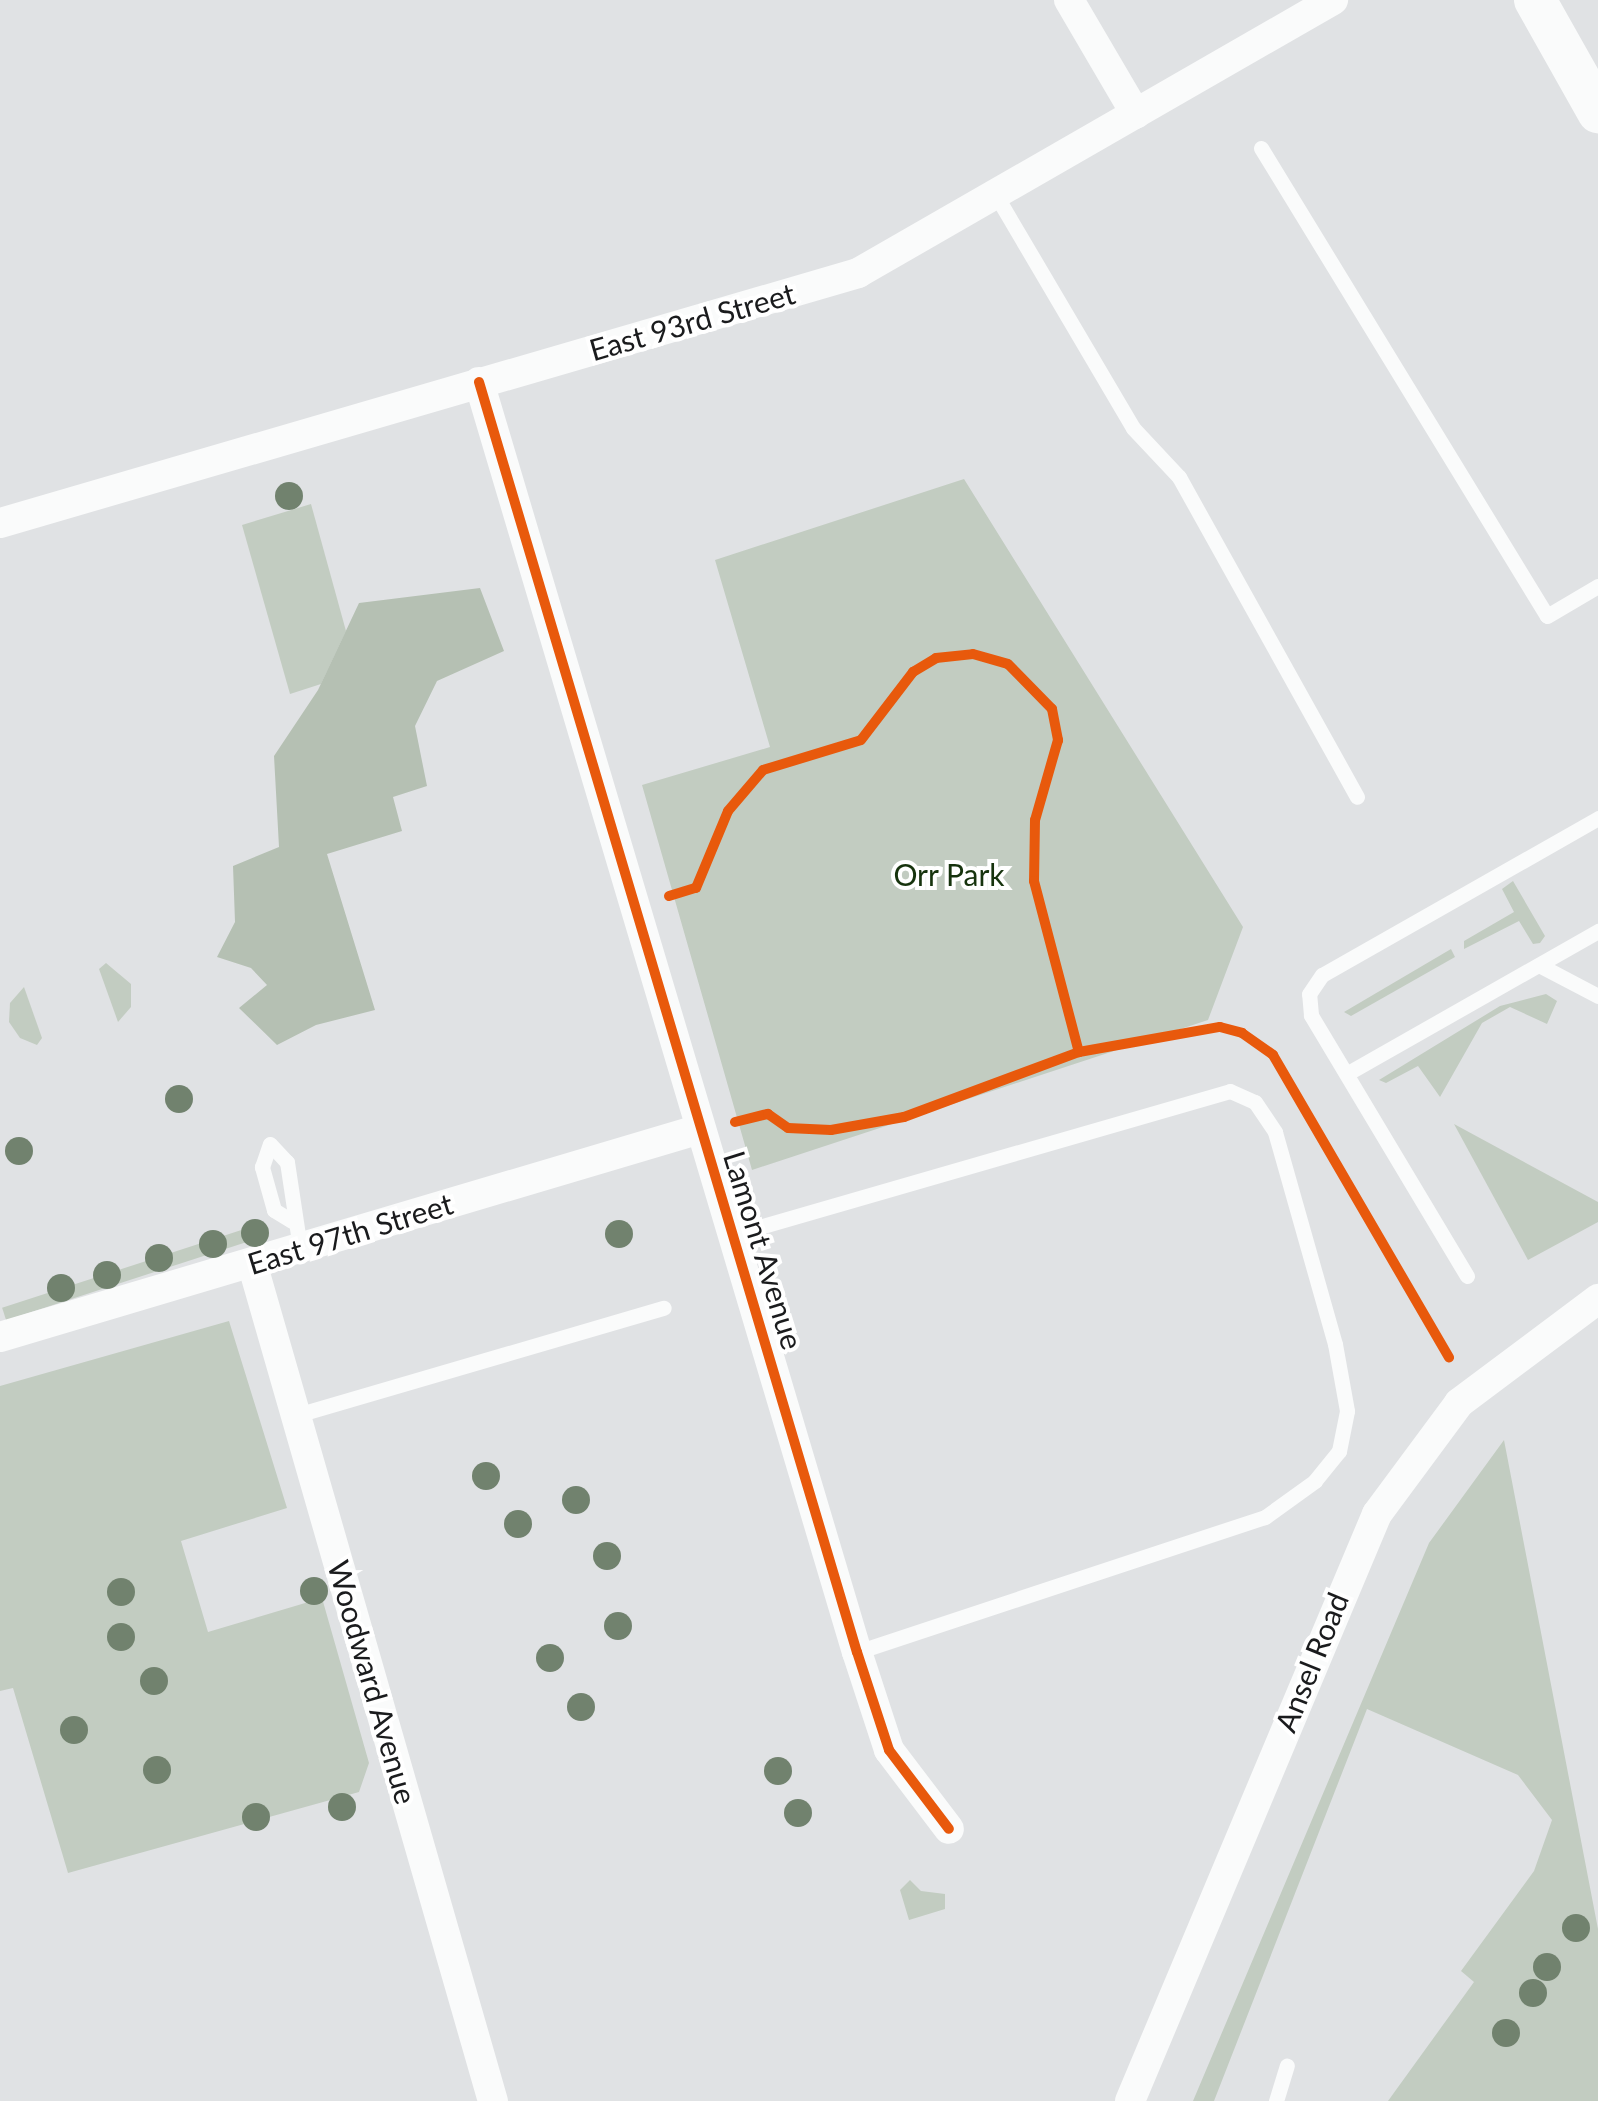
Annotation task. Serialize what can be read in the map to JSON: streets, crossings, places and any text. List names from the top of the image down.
{
  "streets": {
    "street": [
      "East 93rd Street",
      "East 97th Street",
      "Lamont Avenue",
      "Ansel Road",
      "Woodward Avenue"
    ]
  },
  "crossings": [
    ["East 93rd Street", "Lamont Avenue"],
    ["East 97th Street", "Lamont Avenue"],
    ["East 97th Street", "Woodward Avenue"]
  ],
  "parks": ["Orr Park"]
}
